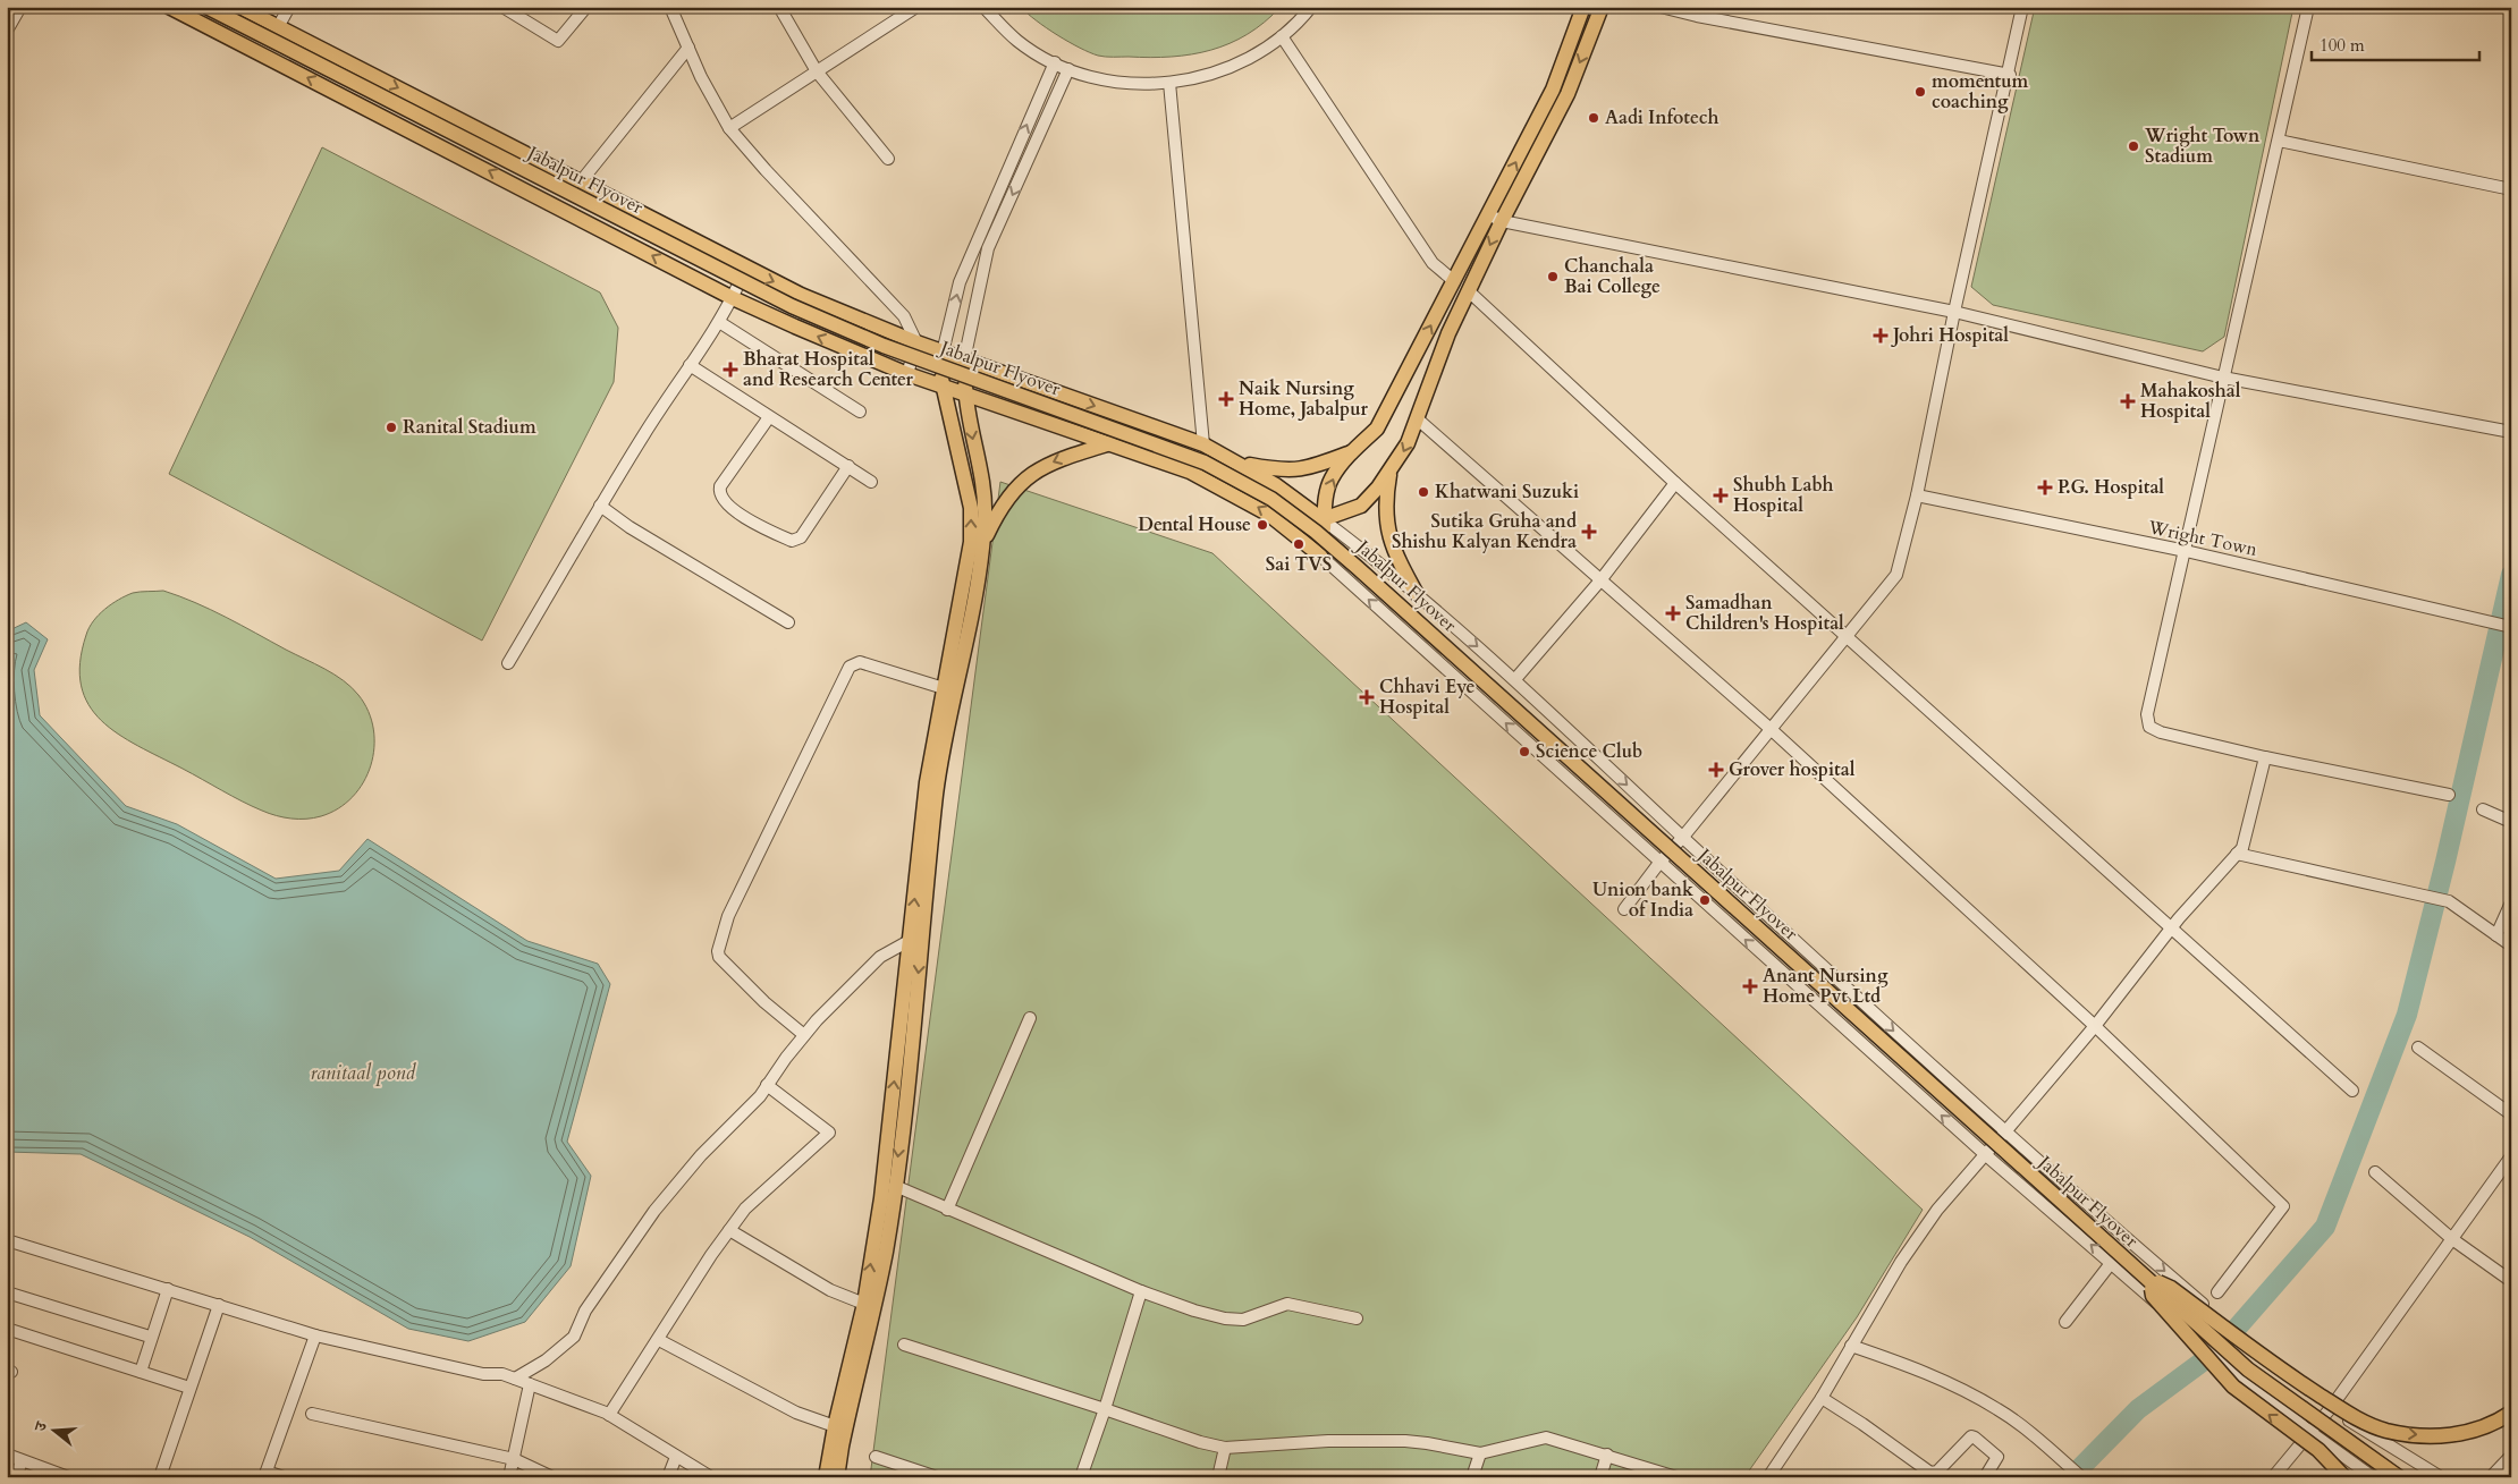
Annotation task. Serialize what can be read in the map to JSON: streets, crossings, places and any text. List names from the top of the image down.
{
  "streets": {
    "main road": ["Jabalpur Flyover"],
    "street": ["Wright Town"]
  },
  "water": ["ranitaal pond"],
  "places": {
    "other": [
      "momentum coaching",
      "Aadi Infotech",
      "Wright Town Stadium",
      "Chanchala Bai College",
      "Ranital Stadium",
      "Khatwani Suzuki",
      "Dental House",
      "Sai TVS",
      "Science Club",
      "Union bank of India"
    ],
    "health": [
      "Johri Hospital",
      "Bharat Hospital and Research Center",
      "Naik Nursing Home, Jabalpur",
      "Mahakoshal Hospital",
      "P.G. Hospital",
      "Shubh Labh Hospital",
      "Sutika Gruha and Shishu Kalyan Kendra",
      "Samadhan Children's Hospital",
      "Chhavi Eye Hospital",
      "Grover hospital",
      "Anant Nursing Home Pvt Ltd"
    ]
  },
  "scale_bar": "100 m",
  "north": "left"
}
